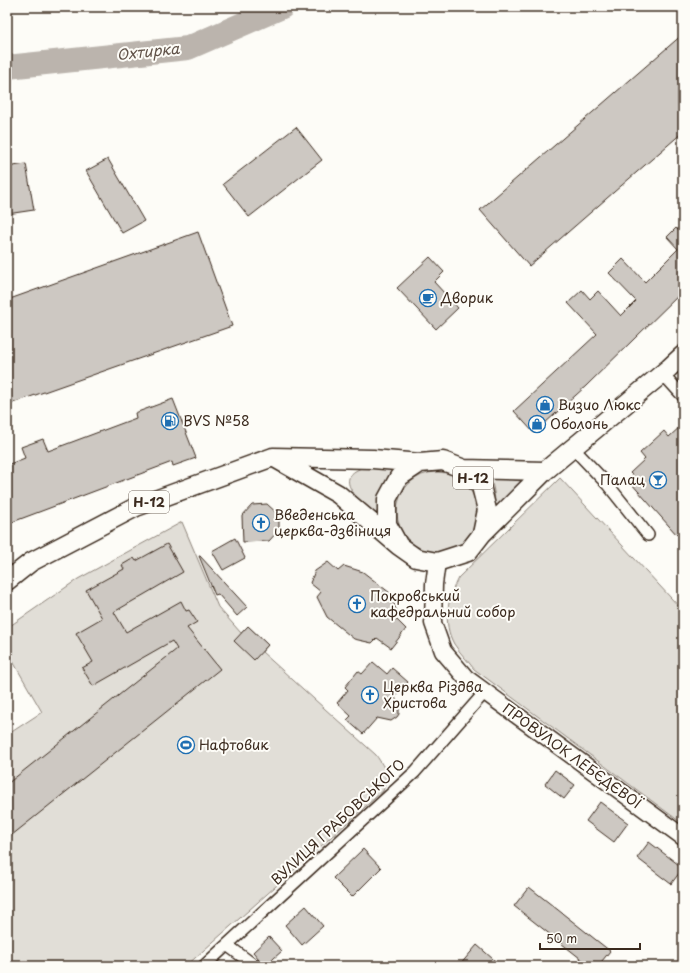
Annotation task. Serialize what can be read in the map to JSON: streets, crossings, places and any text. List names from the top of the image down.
{
  "streets": {
    "main road": ["Н-12"],
    "street": ["ПРОВУЛОК ЛЕБЄДЄВОЇ", "ВУЛИЦЯ ГРАБОВСЬКОГО"]
  },
  "crossings": [
    ["Н-12", "ПРОВУЛОК ЛЕБЄДЄВОЇ"],
    ["ПРОВУЛОК ЛЕБЄДЄВОЇ", "ВУЛИЦЯ ГРАБОВСЬКОГО"]
  ],
  "water": ["Охтирка"],
  "places": {
    "cafe": ["Дворик"],
    "shop": ["Визио Люкс", "Оболонь"],
    "fuel station": ["BVS №58"],
    "bar": ["Палац"],
    "church": ["Введенська церква-дзвіниця", "Покровський кафедральний собор", "Церква Різдва Христова"],
    "sports": ["Нафтовик"]
  },
  "scale_bar": "50 m"
}
